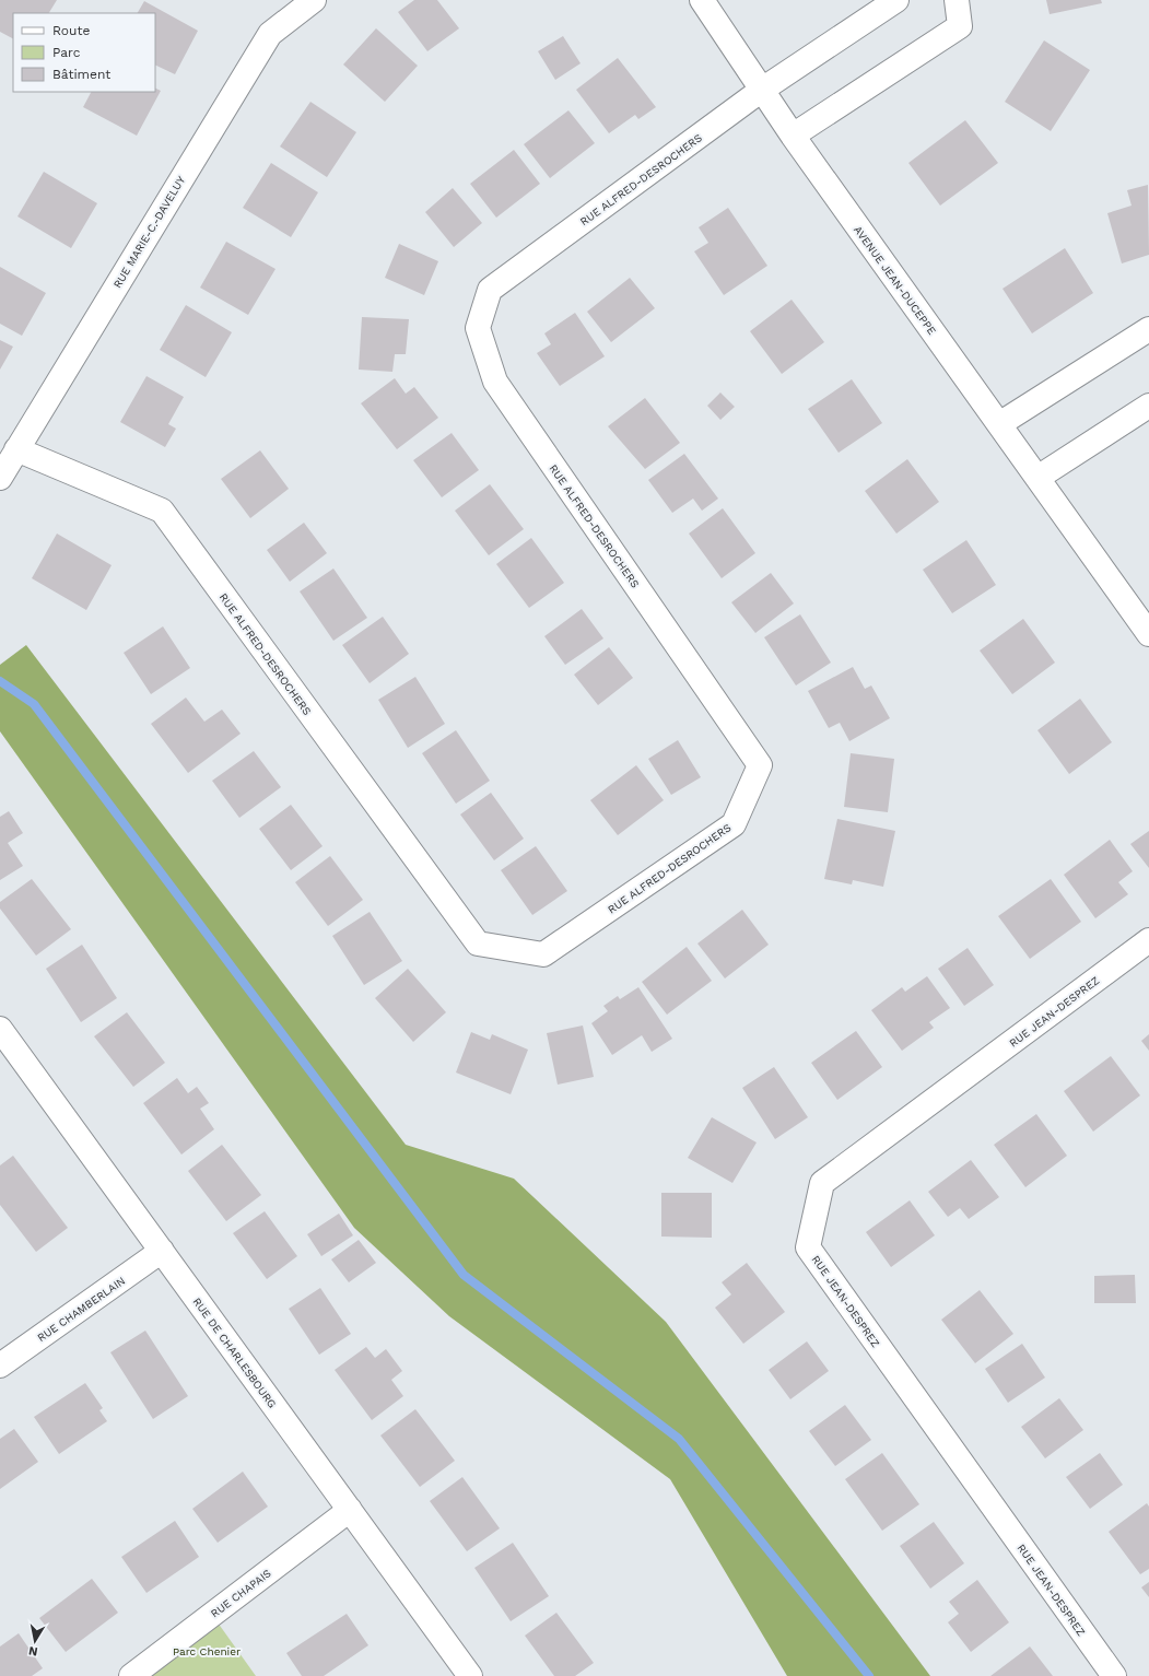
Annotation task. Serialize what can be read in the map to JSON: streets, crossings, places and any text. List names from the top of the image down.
{
  "streets": {
    "street": [
      "RUE ALFRED-DESROCHERS",
      "RUE MARIE-C.-DAVELUY",
      "AVENUE JEAN-DUCEPPE",
      "RUE JEAN-DESPREZ",
      "RUE CHAMBERLAIN",
      "RUE DE CHARLESBOURG",
      "RUE CHAPAIS"
    ]
  },
  "crossings": [
    ["RUE ALFRED-DESROCHERS", "RUE MARIE-C.-DAVELUY"],
    ["RUE ALFRED-DESROCHERS", "AVENUE JEAN-DUCEPPE"],
    ["RUE CHAMBERLAIN", "RUE DE CHARLESBOURG"],
    ["RUE DE CHARLESBOURG", "RUE CHAPAIS"]
  ],
  "parks": ["Parc Chenier"],
  "legend": ["Route", "Parc", "Bâtiment"],
  "north": "bottom"
}
